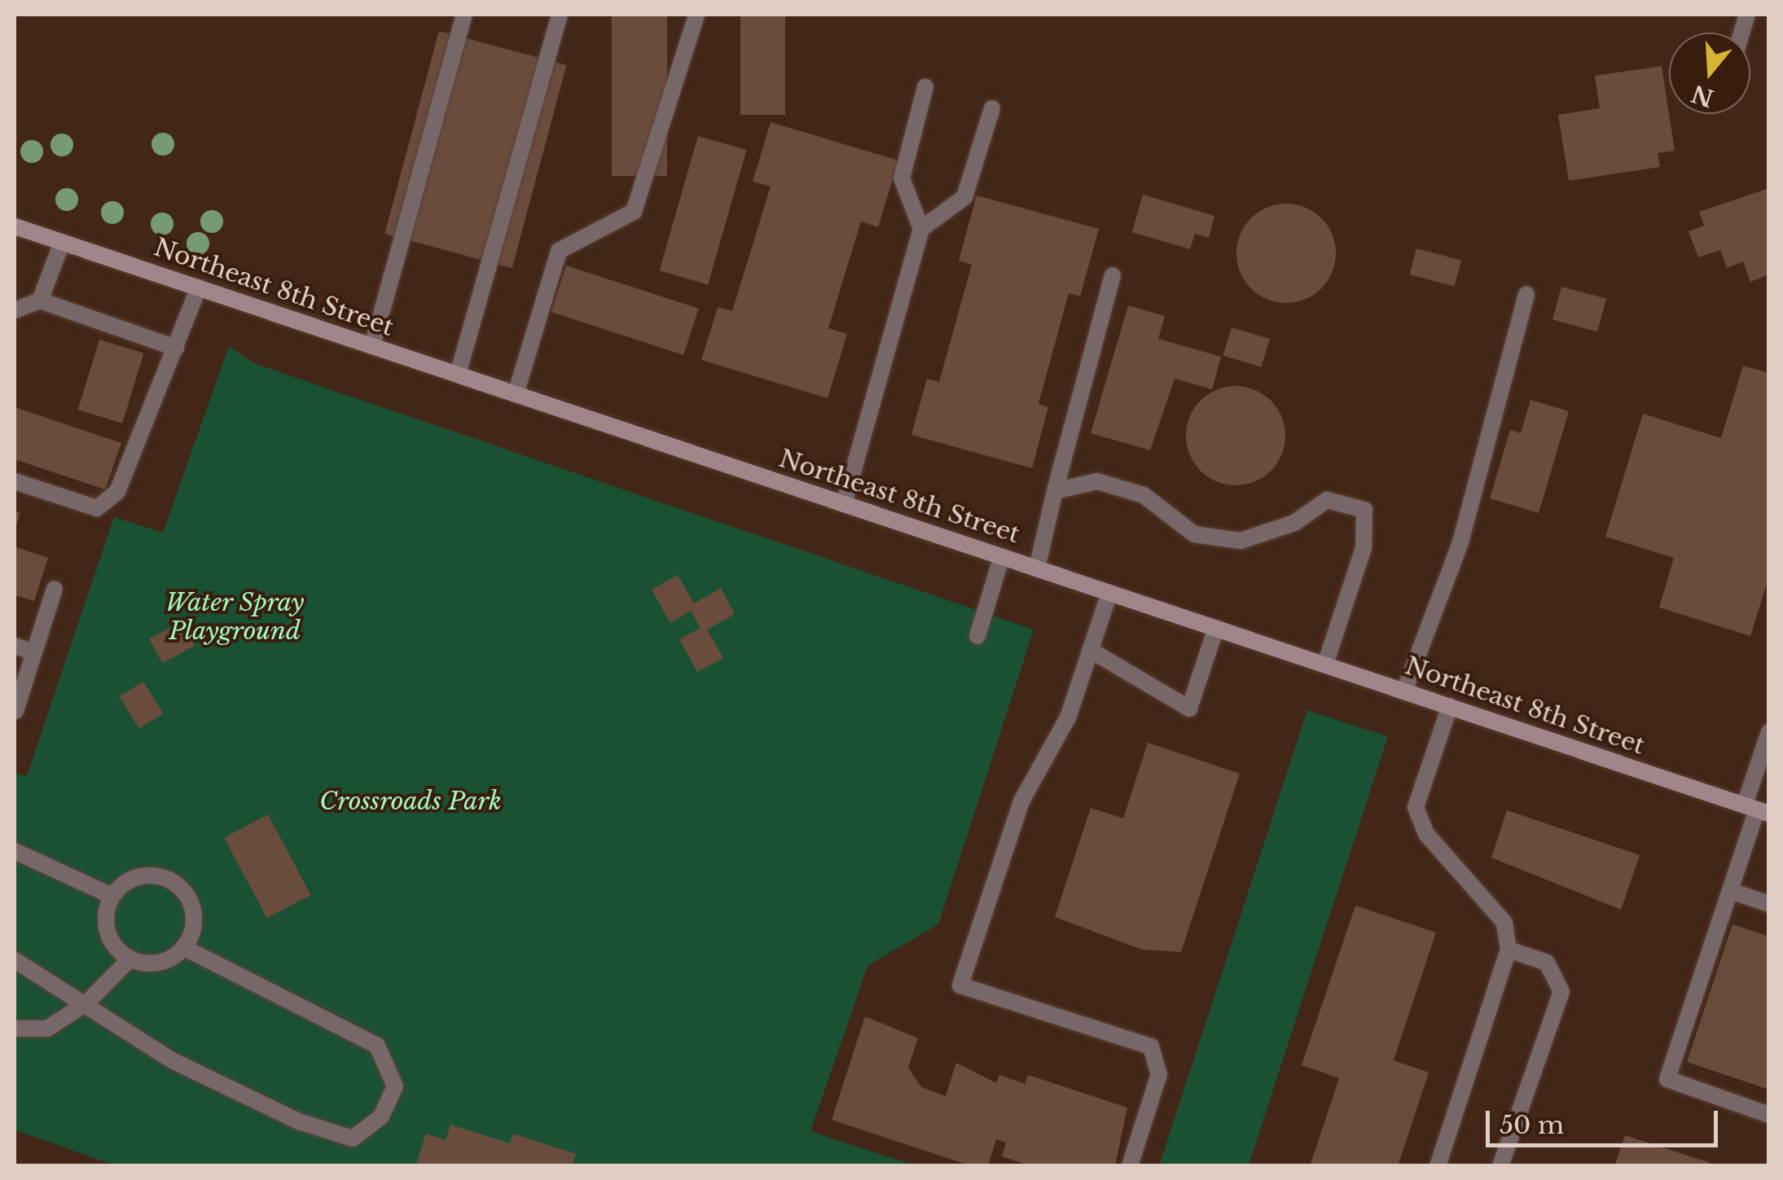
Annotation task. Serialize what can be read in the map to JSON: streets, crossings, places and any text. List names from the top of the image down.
{
  "streets": {
    "main road": ["Northeast 8th Street"]
  },
  "parks": ["Water Spray Playground", "Crossroads Park"],
  "scale_bar": "50 m",
  "north": "bottom"
}
